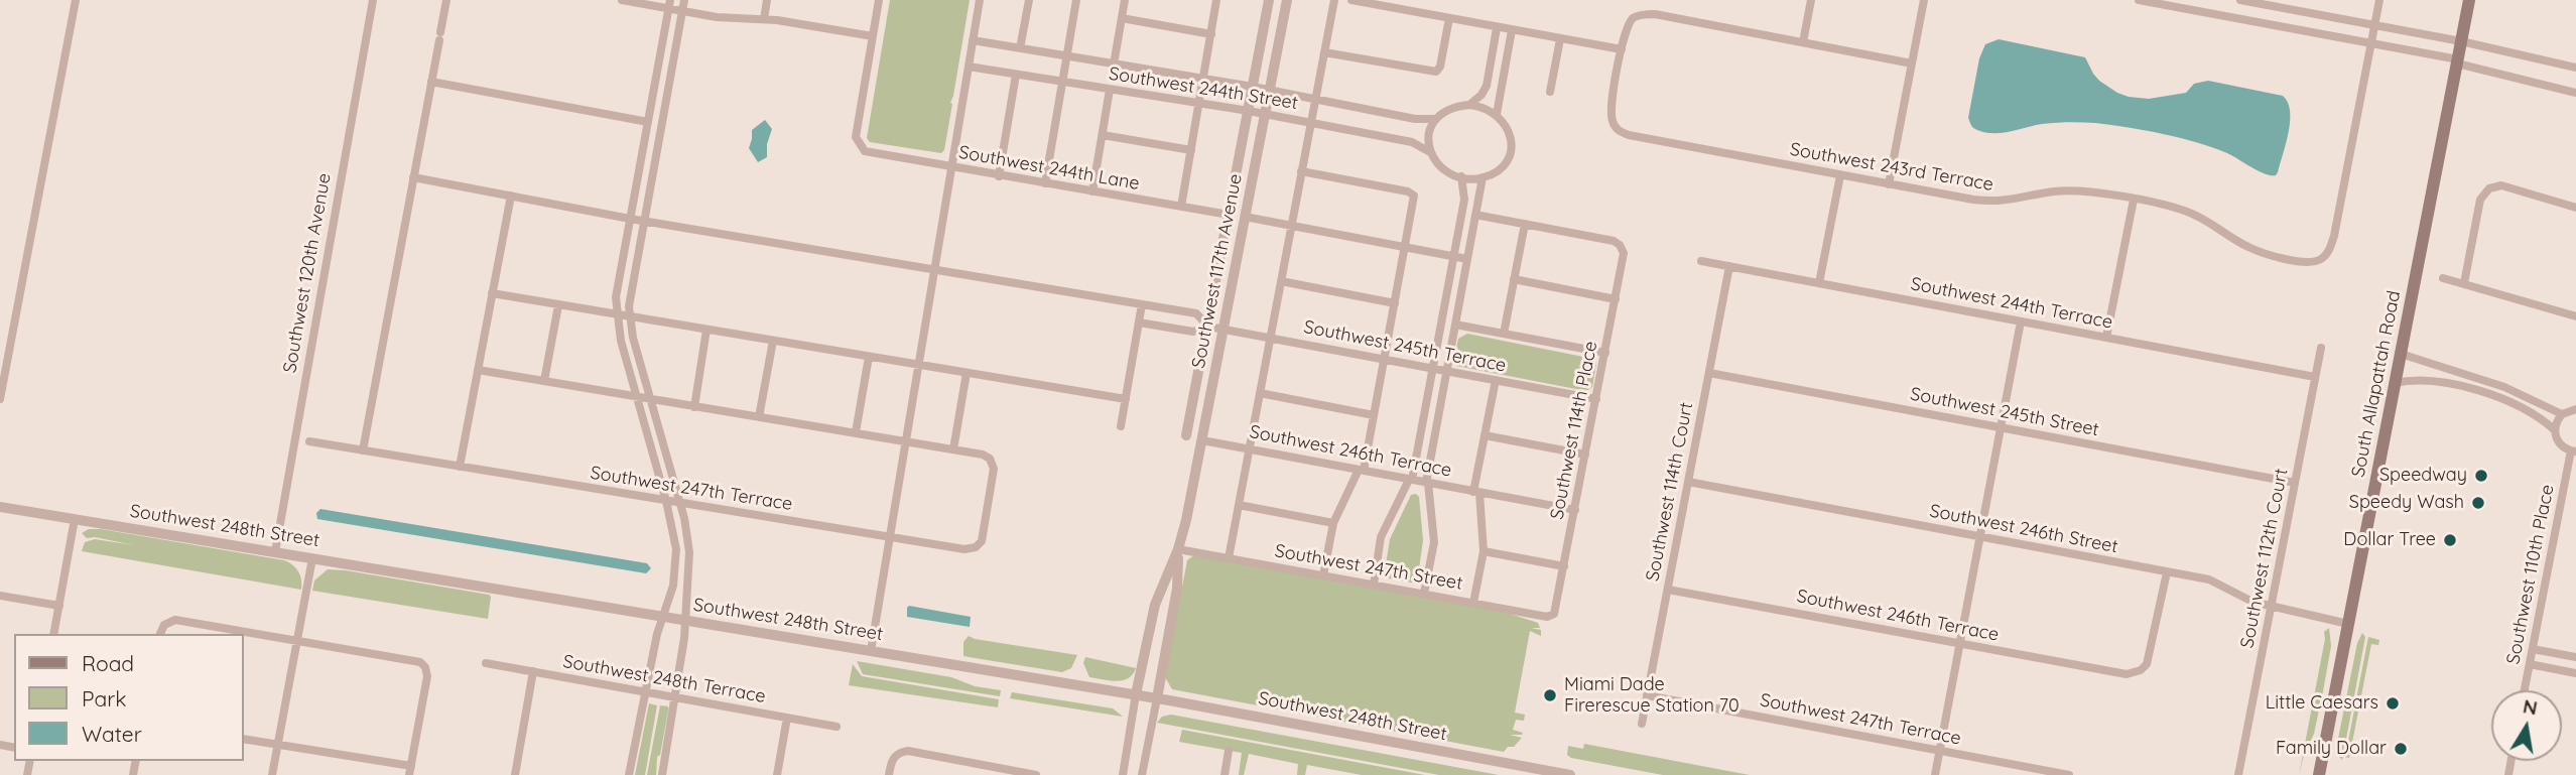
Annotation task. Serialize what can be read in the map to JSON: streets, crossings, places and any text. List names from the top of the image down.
{
  "streets": {
    "main road": ["South Allapattah Road"],
    "street": [
      "Southwest 244th Street",
      "Southwest 243rd Terrace",
      "Southwest 244th Lane",
      "Southwest 117th Avenue",
      "Southwest 120th Avenue",
      "Southwest 244th Terrace",
      "Southwest 245th Terrace",
      "Southwest 245th Street",
      "Southwest 114th Place",
      "Southwest 246th Terrace",
      "Southwest 247th Terrace",
      "Southwest 114th Court",
      "Southwest 248th Street",
      "Southwest 246th Street",
      "Southwest 112th Court",
      "Southwest 247th Street",
      "Southwest 110th Place",
      "Southwest 248th Terrace"
    ]
  },
  "crossings": [
    ["Southwest 244th Street", "Southwest 117th Avenue"],
    ["Southwest 244th Lane", "Southwest 117th Avenue"],
    ["Southwest 117th Avenue", "Southwest 245th Terrace"],
    ["Southwest 117th Avenue", "Southwest 246th Terrace"],
    ["Southwest 117th Avenue", "Southwest 248th Street"],
    ["Southwest 117th Avenue", "Southwest 247th Street"],
    ["Southwest 120th Avenue", "Southwest 248th Street"],
    ["Southwest 244th Terrace", "Southwest 114th Court"],
    ["Southwest 244th Terrace", "Southwest 112th Court"],
    ["Southwest 245th Terrace", "Southwest 114th Place"],
    ["South Allapattah Road", "Southwest 246th Street"],
    ["Southwest 245th Street", "Southwest 114th Court"],
    ["Southwest 245th Street", "Southwest 112th Court"],
    ["Southwest 114th Place", "Southwest 246th Terrace"],
    ["Southwest 114th Place", "Southwest 247th Street"],
    ["Southwest 246th Terrace", "Southwest 114th Court"],
    ["Southwest 246th Terrace", "Southwest 246th Street"],
    ["Southwest 247th Terrace", "Southwest 114th Court"],
    ["Southwest 114th Court", "Southwest 246th Street"],
    ["Southwest 246th Street", "Southwest 112th Court"]
  ],
  "places": [
    "Speedway",
    "Speedy Wash",
    "Dollar Tree",
    "Miami Dade Firerescue Station 70",
    "Little Caesars",
    "Family Dollar"
  ],
  "legend": ["Road", "Park", "Water"],
  "north": "top"
}
